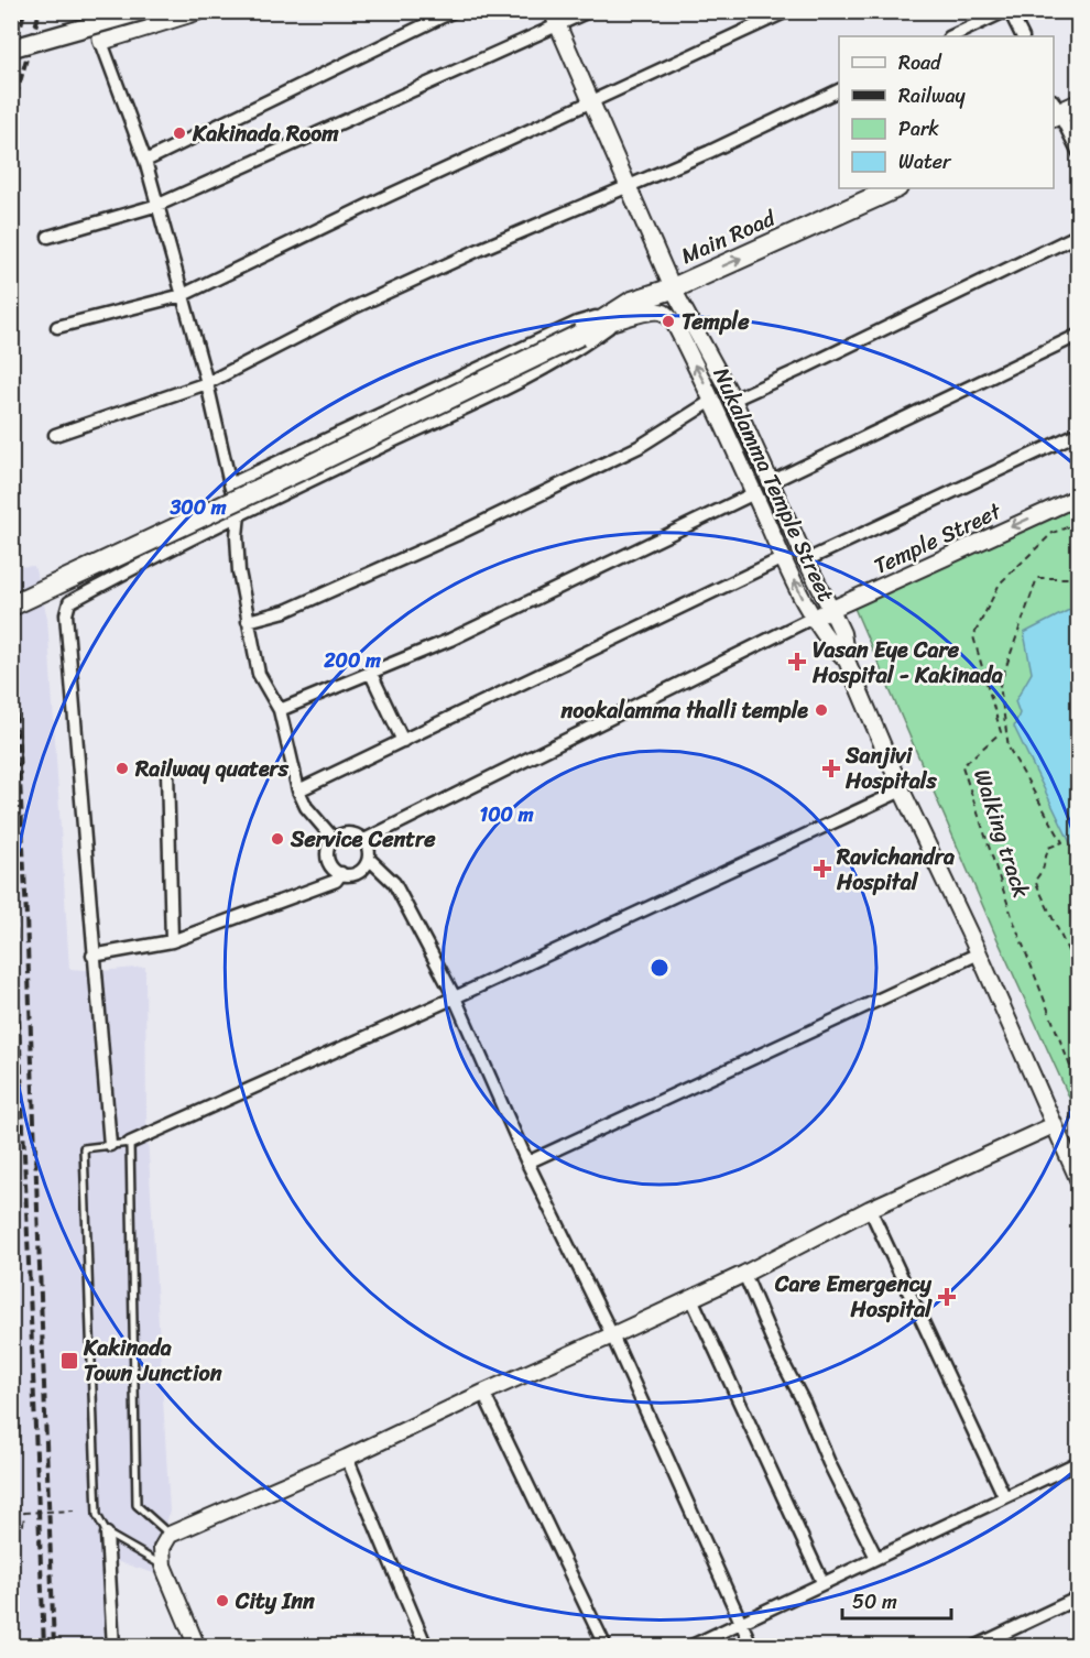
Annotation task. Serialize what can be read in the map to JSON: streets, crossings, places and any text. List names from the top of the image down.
{
  "streets": {
    "highway": ["Main Road"],
    "street": ["Nukalamma Temple Street", "Temple Street"],
    "path": ["Walking track"]
  },
  "crossings": [
    ["Main Road", "Nukalamma Temple Street"],
    ["Nukalamma Temple Street", "Temple Street"]
  ],
  "places": {
    "other": [
      "Kakinada Room",
      "Temple",
      "nookalamma thalli temple",
      "Railway quaters",
      "Service Centre",
      "City Inn"
    ],
    "health": [
      "Vasan Eye Care Hospital - Kakinada",
      "Sanjivi Hospitals",
      "Ravichandra Hospital",
      "Care Emergency Hospital"
    ],
    "transit": ["Kakinada Town Junction"]
  },
  "legend": [
    "Road",
    "Railway",
    "Park",
    "Water"
  ],
  "scale_bar": "50 m",
  "rings": ["300 m", "200 m", "100 m"]
}
